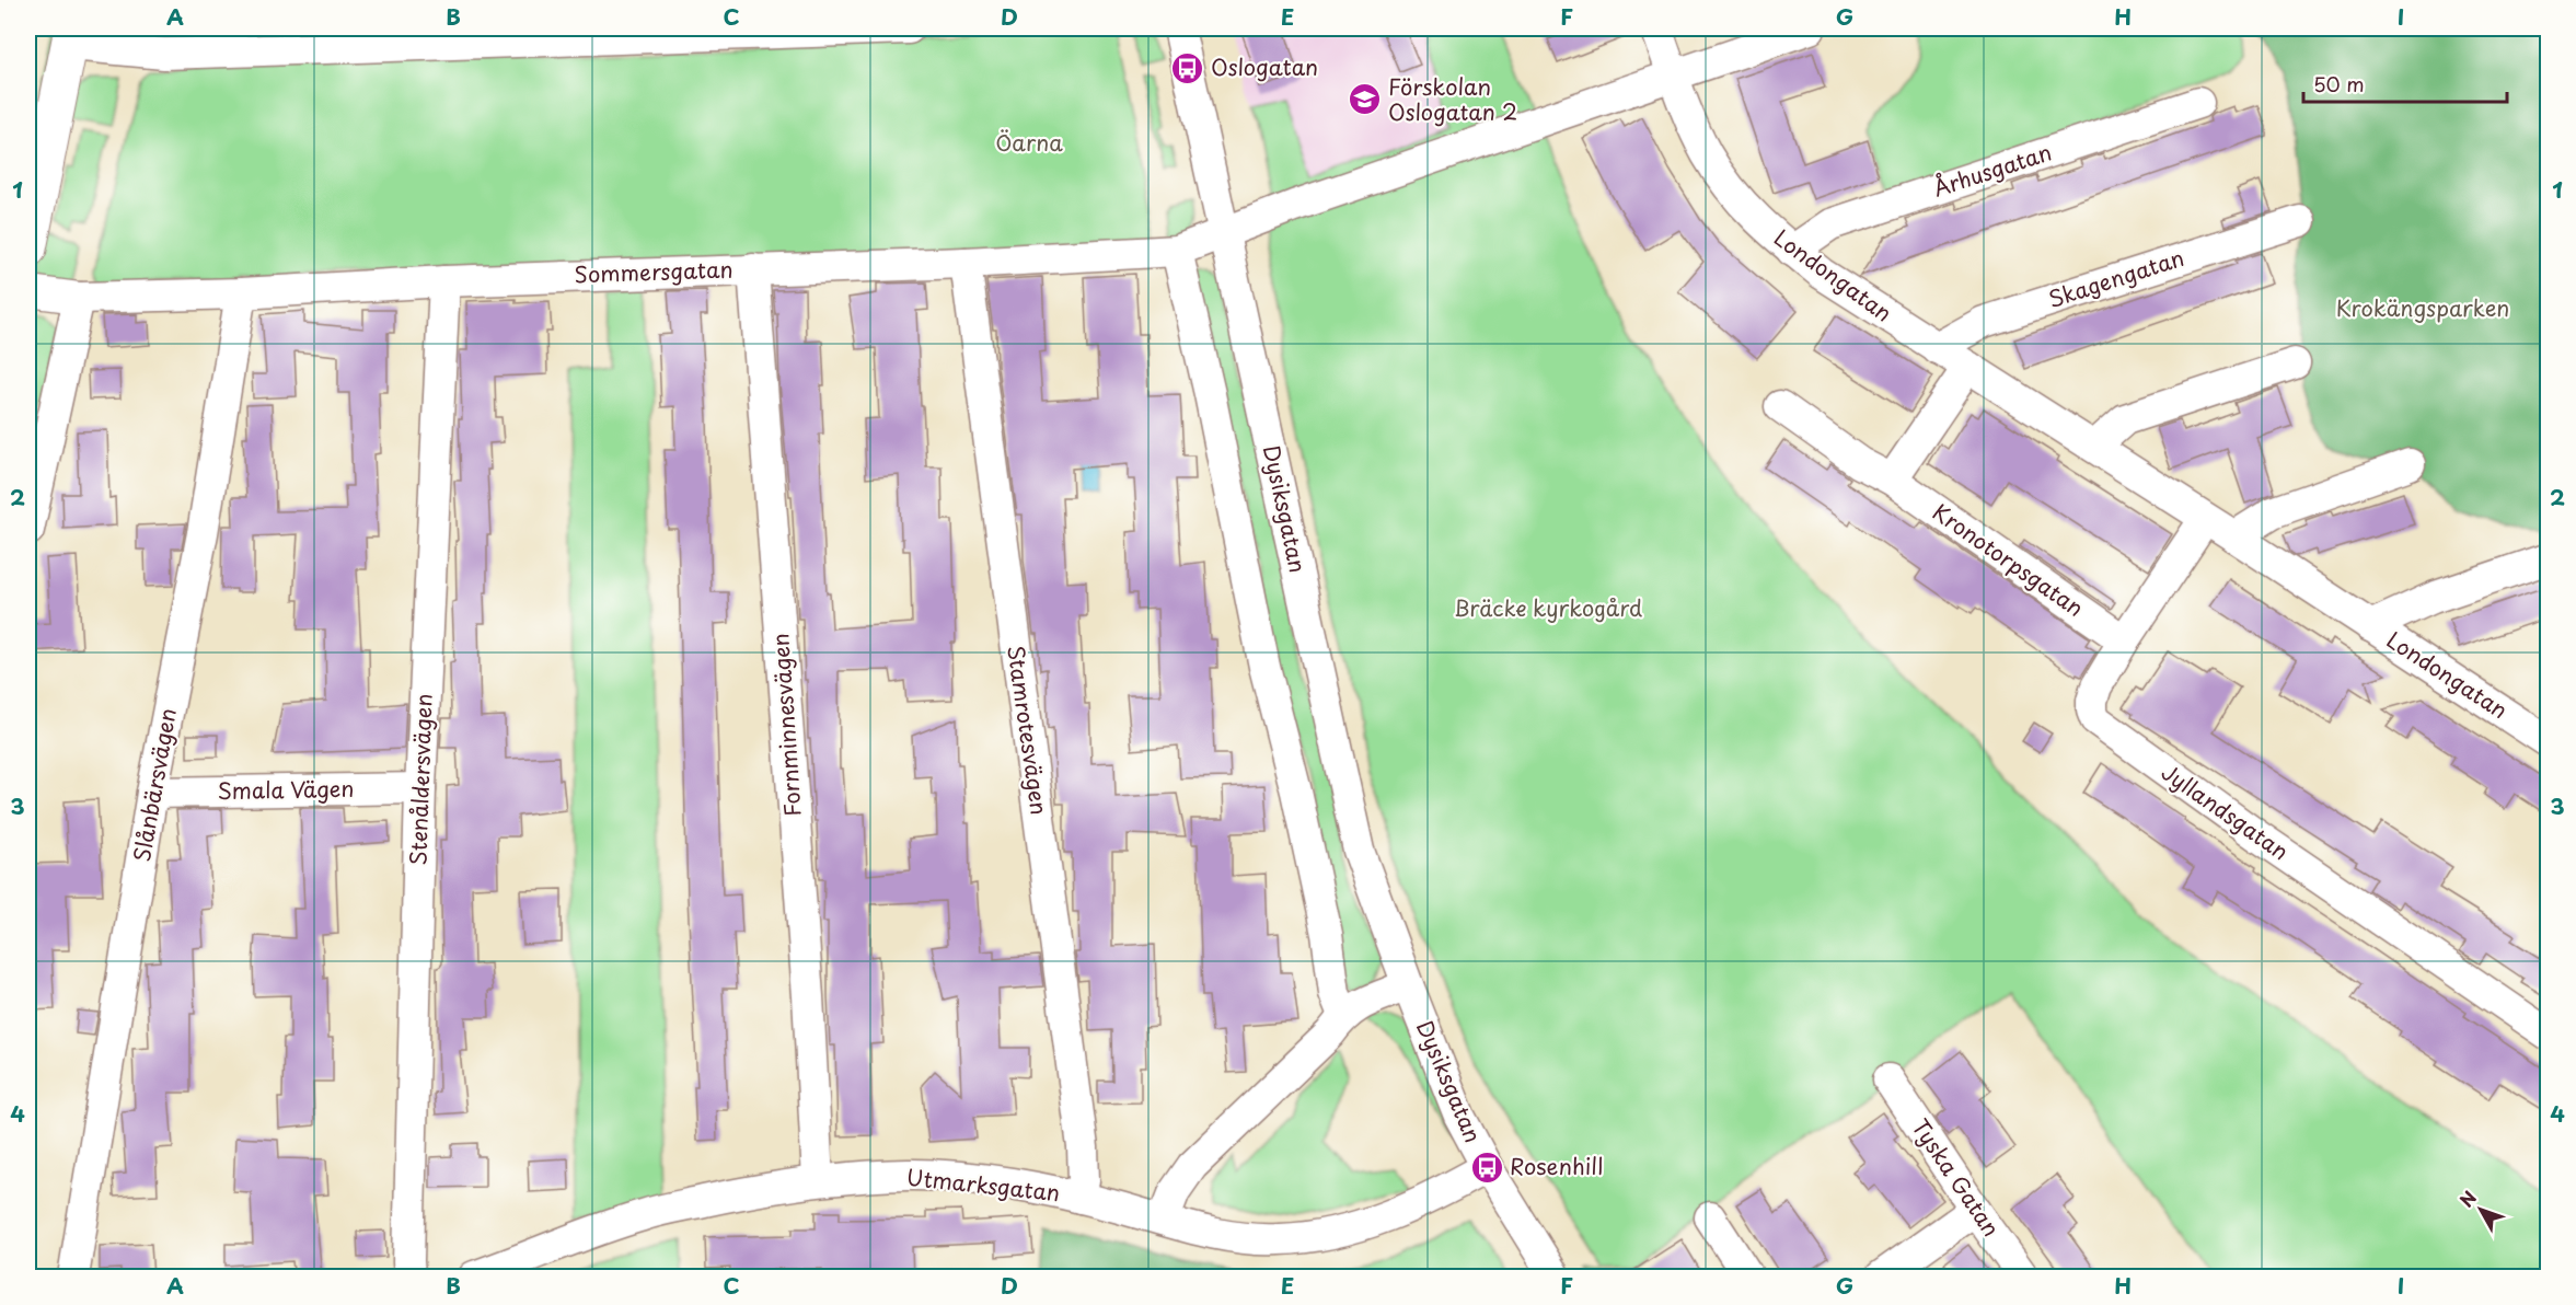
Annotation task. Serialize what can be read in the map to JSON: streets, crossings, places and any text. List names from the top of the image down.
{
  "streets": {
    "street": [
      "Århusgatan",
      "Sommersgatan",
      "Londongatan",
      "Skagengatan",
      "Dysiksgatan",
      "Kronotorpsgatan",
      "Fornminnesvägen",
      "Stamrotesvägen",
      "Stenåldersvägen",
      "Slånbärsvägen",
      "Smala Vägen",
      "Jyllandsgatan",
      "Tyska Gatan",
      "Utmarksgatan"
    ]
  },
  "crossings": [
    ["Århusgatan", "Londongatan"],
    ["Sommersgatan", "Dysiksgatan"],
    ["Sommersgatan", "Fornminnesvägen"],
    ["Sommersgatan", "Stamrotesvägen"],
    ["Sommersgatan", "Stenåldersvägen"],
    ["Sommersgatan", "Slånbärsvägen"],
    ["Londongatan", "Skagengatan"],
    ["Londongatan", "Jyllandsgatan"],
    ["Dysiksgatan", "Utmarksgatan"],
    ["Kronotorpsgatan", "Jyllandsgatan"],
    ["Fornminnesvägen", "Utmarksgatan"],
    ["Stamrotesvägen", "Utmarksgatan"],
    ["Stenåldersvägen", "Smala Vägen"],
    ["Slånbärsvägen", "Smala Vägen"]
  ],
  "parks": ["Öarna", "Krokängsparken", "Bräcke kyrkogård"],
  "places": {
    "bus stop": ["Oslogatan", "Rosenhill"],
    "school or university": ["Förskolan Oslogatan 2"]
  },
  "scale_bar": "50 m",
  "north": "top left",
  "grid": {
    "columns": [
      "A",
      "B",
      "C",
      "D",
      "E",
      "F",
      "G",
      "H",
      "I"
    ],
    "rows": [
      "1",
      "2",
      "3",
      "4"
    ]
  }
}
